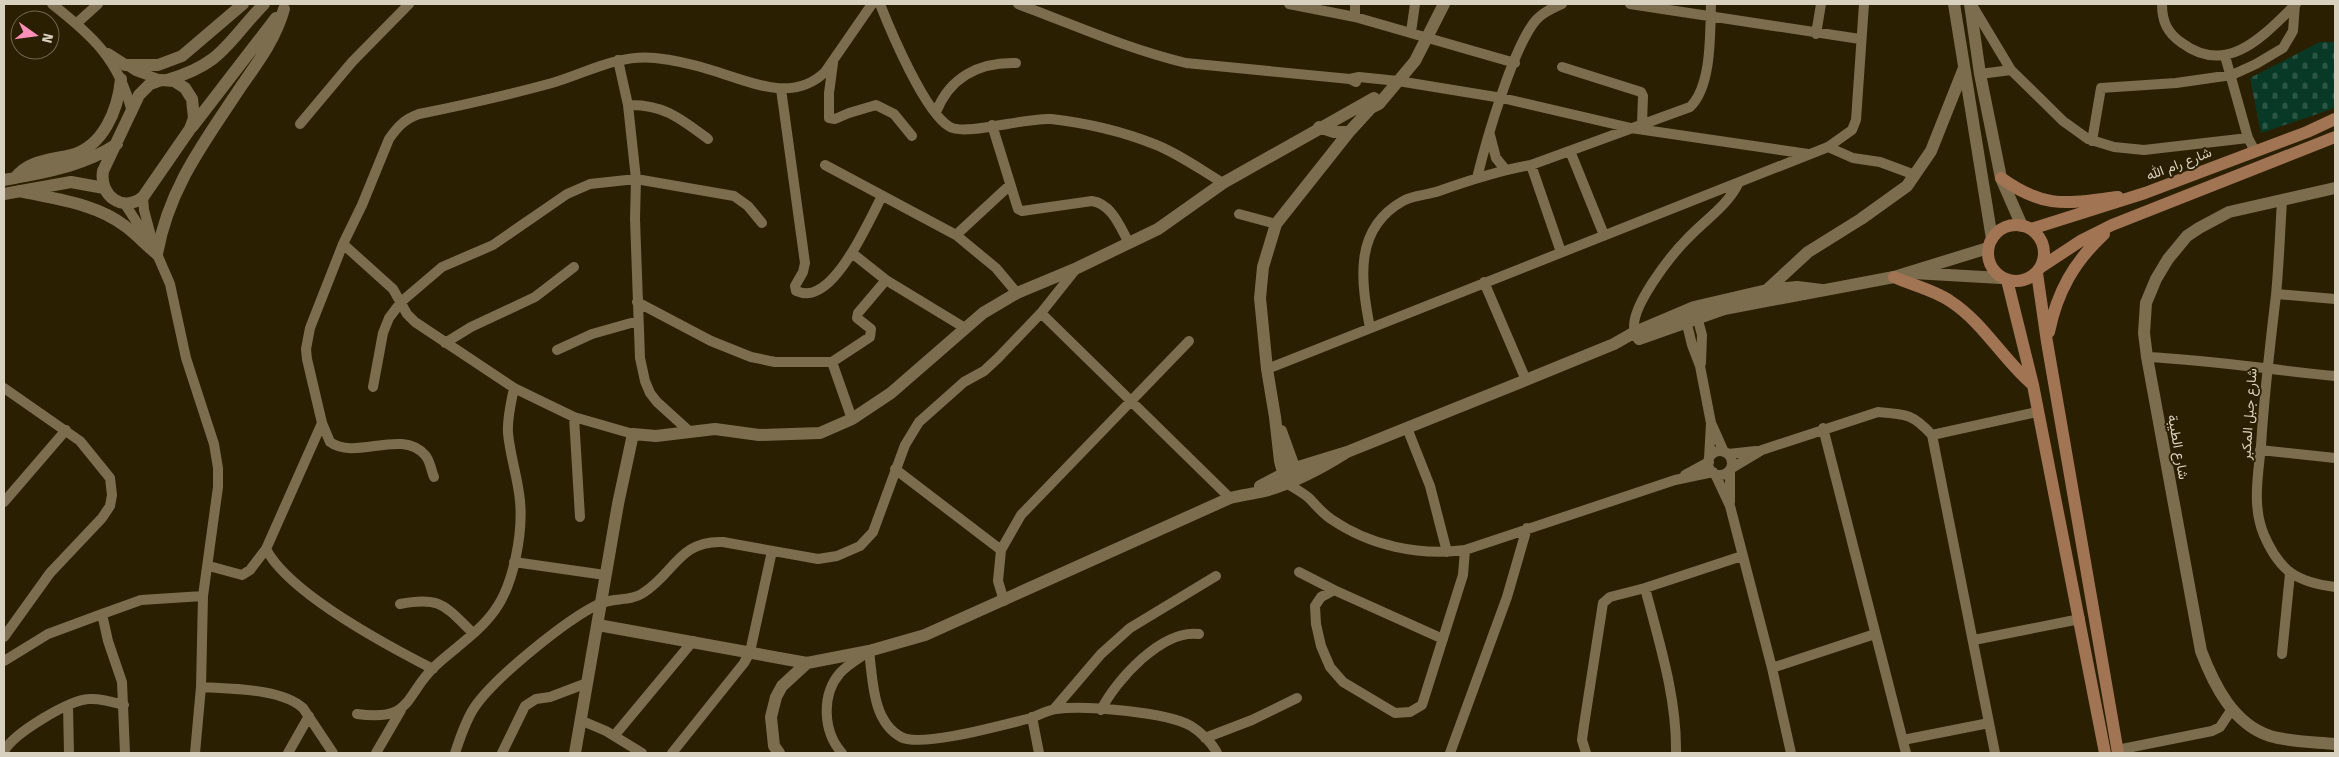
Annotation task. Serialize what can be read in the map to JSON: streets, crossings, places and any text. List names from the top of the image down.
{
  "streets": {
    "main road": ["شارع رام الله"],
    "street": ["شارع جبل المكبر", "شارع الطيبة"]
  },
  "crossings": [
    ["شارع جبل المكبر", "شارع الطيبة"]
  ],
  "north": "right"
}
